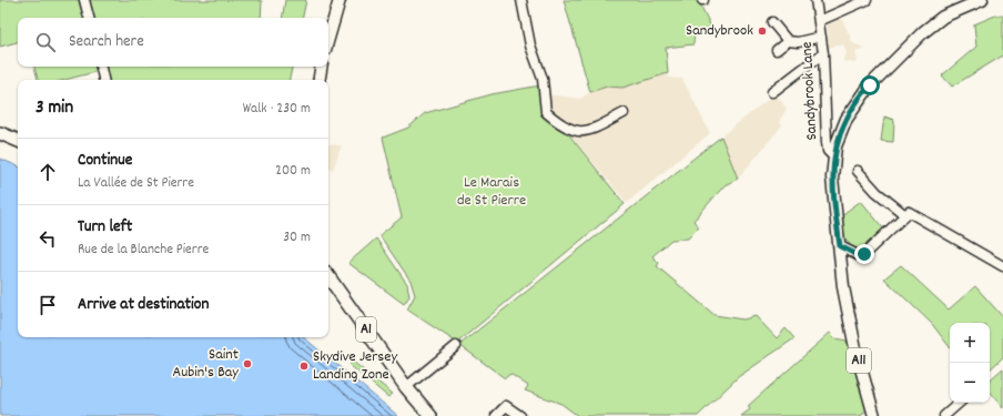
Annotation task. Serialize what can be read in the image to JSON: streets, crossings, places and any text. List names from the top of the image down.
{
  "streets": {
    "highway": ["A1"],
    "main road": ["A11"],
    "street": ["Sandybrook Lane"]
  },
  "crossings": [
    ["Sandybrook Lane", "A11"]
  ],
  "parks": ["Le Marais de St Pierre"],
  "places": ["Sandybrook", "Saint Aubin's Bay", "Skydive Jersey Landing Zone"],
  "page": {
    "search": "Search here",
    "heading": ["3 min", "Walk · 230 m"],
    "list": [
      ["Continue", "La Vallée de St Pierre", "200 m"],
      ["Turn left", "Rue de la Blanche Pierre", "30 m"],
      "Arrive at destination"
    ],
    "map_buttons": ["+", "−"]
  }
}
